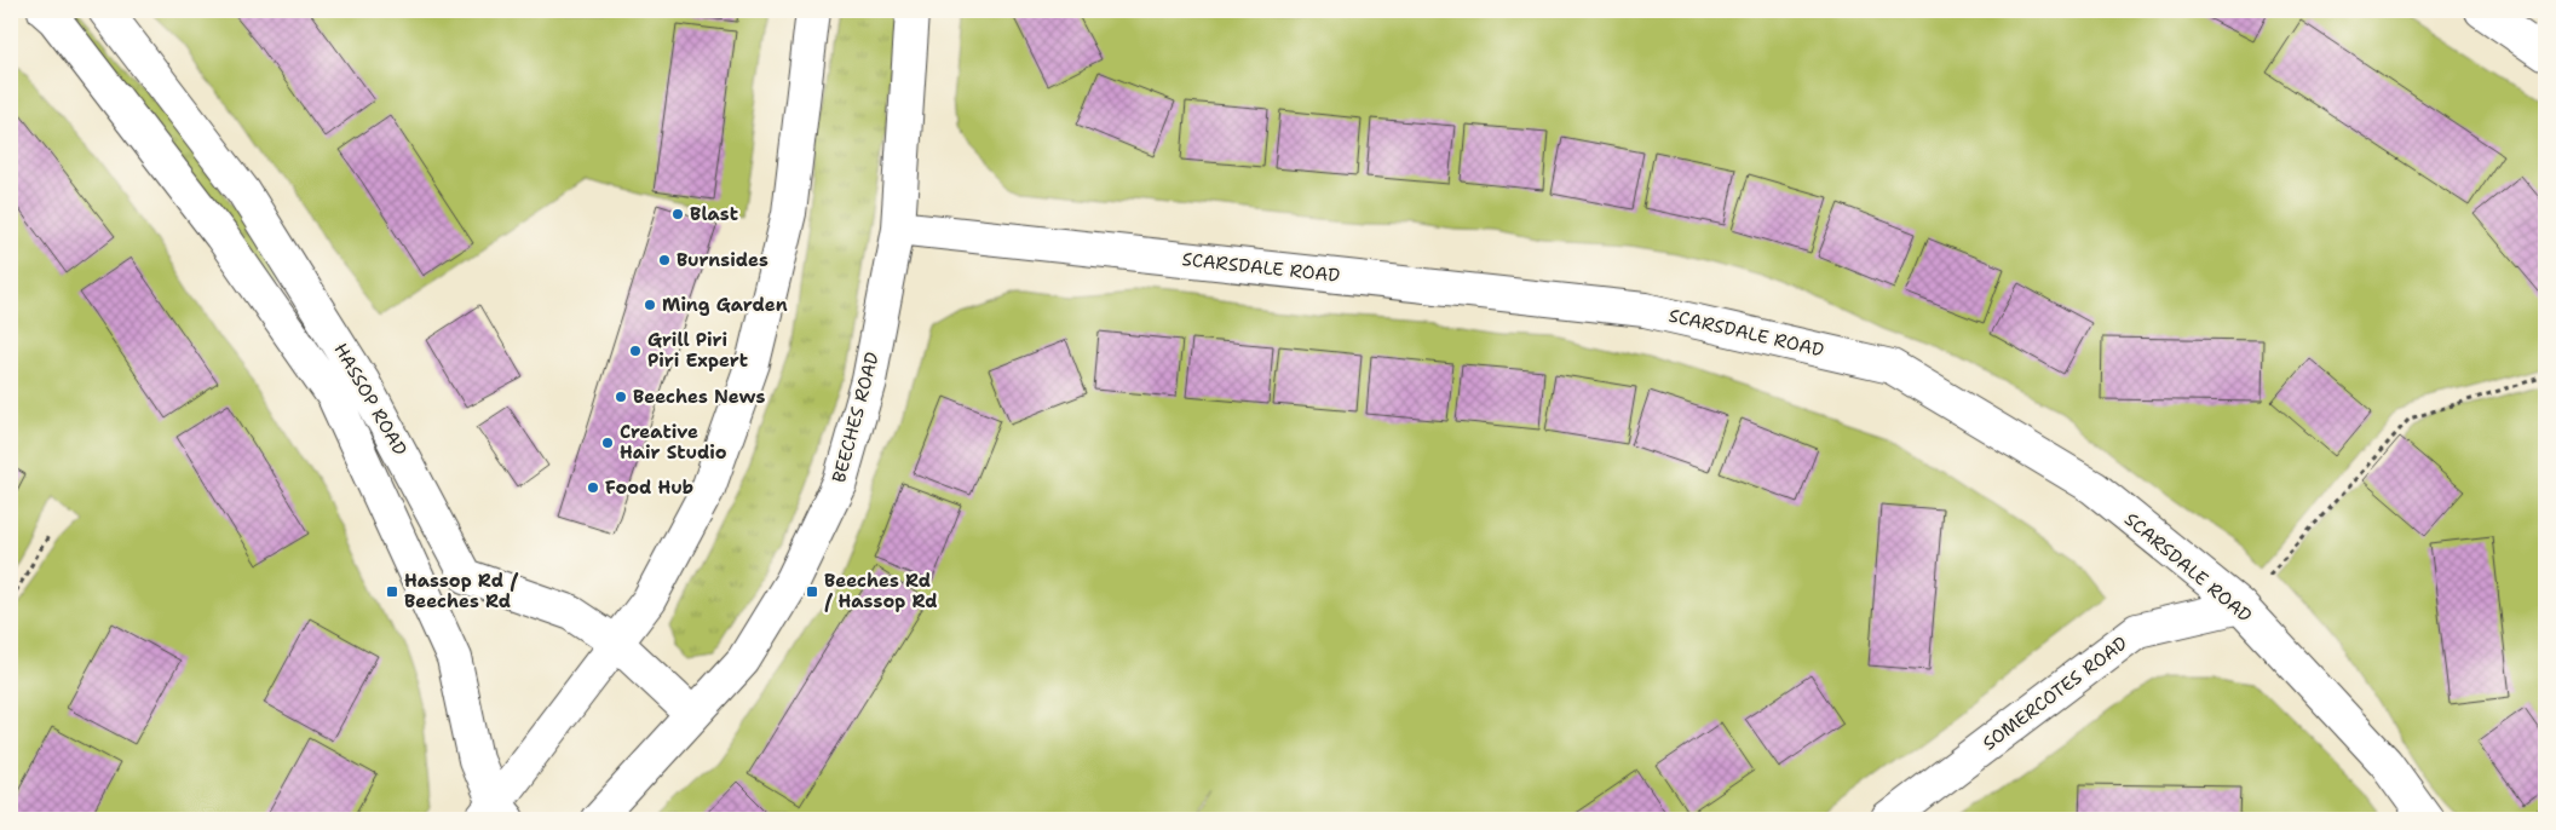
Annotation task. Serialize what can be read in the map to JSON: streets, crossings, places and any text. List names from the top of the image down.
{
  "streets": {
    "street": [
      "SCARSDALE ROAD",
      "HASSOP ROAD",
      "BEECHES ROAD",
      "SOMERCOTES ROAD"
    ]
  },
  "crossings": [
    ["SCARSDALE ROAD", "BEECHES ROAD"],
    ["SCARSDALE ROAD", "SOMERCOTES ROAD"],
    ["HASSOP ROAD", "BEECHES ROAD"]
  ],
  "places": {
    "other": [
      "Blast",
      "Burnsides",
      "Ming Garden",
      "Grill Piri Piri Expert",
      "Beeches News",
      "Creative Hair Studio",
      "Food Hub"
    ],
    "transit": ["Hassop Rd / Beeches Rd", "Beeches Rd / Hassop Rd"]
  }
}
